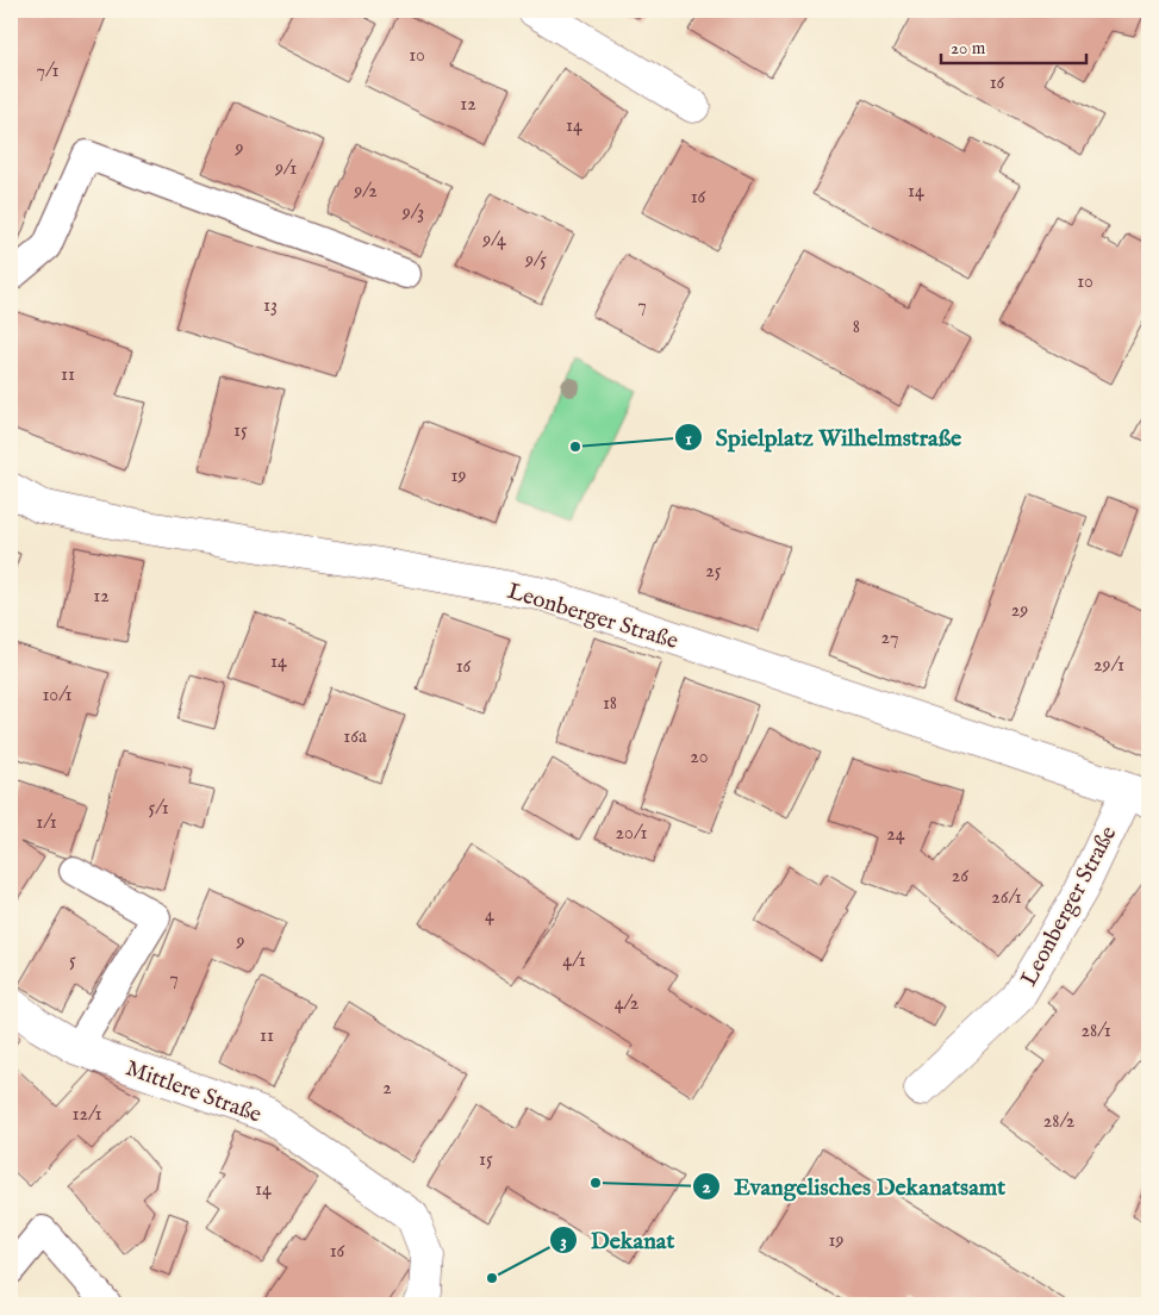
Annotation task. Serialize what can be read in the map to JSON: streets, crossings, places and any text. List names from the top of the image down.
{
  "streets": {
    "street": ["Leonberger Straße", "Mittlere Straße"]
  },
  "places": ["Spielplatz Wilhelmstraße", "Evangelisches Dekanatsamt", "Dekanat"],
  "house_numbers": [
    "10",
    "7/1",
    "16",
    "12",
    "14",
    "9",
    "9/1",
    "9/2",
    "14",
    "16",
    "9/3",
    "9/4",
    "9/5",
    "10",
    "13",
    "7",
    "8",
    "11",
    "15",
    "19",
    "25",
    "12",
    "29",
    "27",
    "14",
    "29/1",
    "16",
    "10/1",
    "18",
    "16a",
    "20",
    "5/1",
    "1/1",
    "20/1",
    "24",
    "26",
    "26/1",
    "4",
    "9",
    "5",
    "4/1",
    "7",
    "4/2",
    "28/1",
    "11",
    "2",
    "12/1",
    "28/2",
    "15",
    "14",
    "19",
    "16"
  ],
  "scale_bar": "20 m"
}
